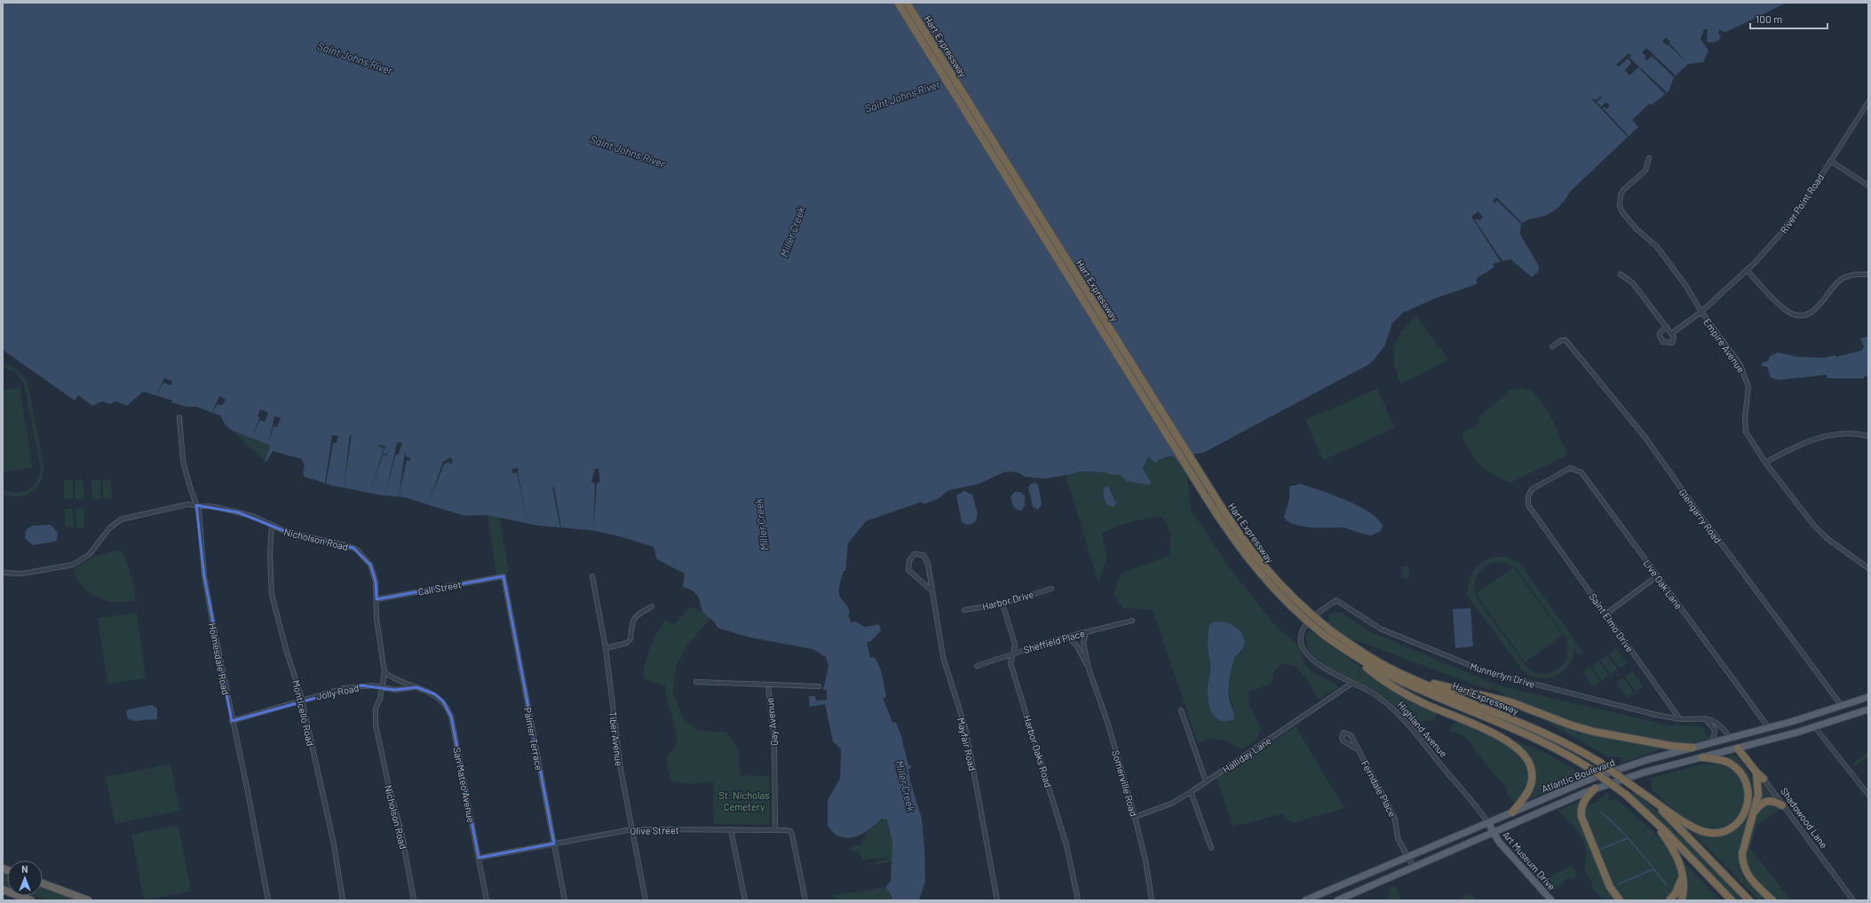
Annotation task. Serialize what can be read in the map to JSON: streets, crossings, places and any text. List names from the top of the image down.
{
  "streets": {
    "highway": ["Hart Expressway", "Shadowood Lane"],
    "main road": ["Highland Avenue", "Atlantic Boulevard", "Art Museum Drive"],
    "street": [
      "River Point Road",
      "Empire Avenue",
      "Glengarry Road",
      "Nicholson Road",
      "Live Oak Lane",
      "Call Street",
      "Harbor Drive",
      "Saint Elmo Drive",
      "Sheffield Place",
      "Holmesdale Road",
      "Munnerlyn Drive",
      "Jolly Road",
      "Monticello Road",
      "Gay Avenue",
      "Palmer Terrace",
      "Tiber Avenue",
      "Mayfair Road",
      "Harbor Oaks Road",
      "Halliday Lane",
      "Somerville Road",
      "San Mateo Avenue",
      "Ferndale Place",
      "Olive Street"
    ]
  },
  "crossings": [
    ["River Point Road", "Empire Avenue"],
    ["Glengarry Road", "Atlantic Boulevard"],
    ["Nicholson Road", "Call Street"],
    ["Nicholson Road", "Holmesdale Road"],
    ["Nicholson Road", "Jolly Road"],
    ["Nicholson Road", "Monticello Road"],
    ["Nicholson Road", "San Mateo Avenue"],
    ["Live Oak Lane", "Saint Elmo Drive"],
    ["Live Oak Lane", "Atlantic Boulevard"],
    ["Call Street", "Palmer Terrace"],
    ["Harbor Drive", "Harbor Oaks Road"],
    ["Saint Elmo Drive", "Munnerlyn Drive"],
    ["Sheffield Place", "Harbor Oaks Road"],
    ["Sheffield Place", "Somerville Road"],
    ["Holmesdale Road", "Jolly Road"],
    ["Munnerlyn Drive", "Highland Avenue"],
    ["Jolly Road", "Monticello Road"],
    ["Gay Avenue", "Olive Street"],
    ["Highland Avenue", "Halliday Lane"],
    ["Highland Avenue", "Atlantic Boulevard"],
    ["Highland Avenue", "Art Museum Drive"],
    ["Palmer Terrace", "Olive Street"],
    ["Tiber Avenue", "Olive Street"],
    ["Halliday Lane", "Somerville Road"],
    ["Atlantic Boulevard", "Ferndale Place"],
    ["Atlantic Boulevard", "Shadowood Lane"],
    ["Atlantic Boulevard", "Art Museum Drive"],
    ["San Mateo Avenue", "Olive Street"]
  ],
  "water": ["Saint Johns River", "Miller Creek"],
  "parks": ["St. Nicholas Cemetery"],
  "scale_bar": "100 m",
  "north": "top"
}
